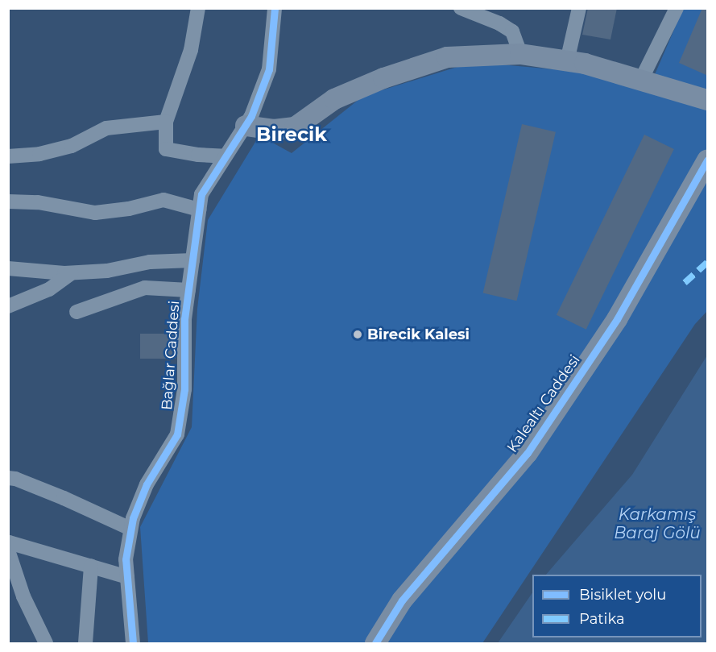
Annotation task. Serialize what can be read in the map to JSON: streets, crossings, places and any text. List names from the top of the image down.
{
  "streets": {
    "street": ["Bağlar Caddesi", "Kalealtı Caddesi"]
  },
  "districts": ["Birecik"],
  "water": ["Karkamış Baraj Gölü"],
  "places": ["Birecik Kalesi"],
  "legend": ["Bisiklet yolu", "Patika"]
}
